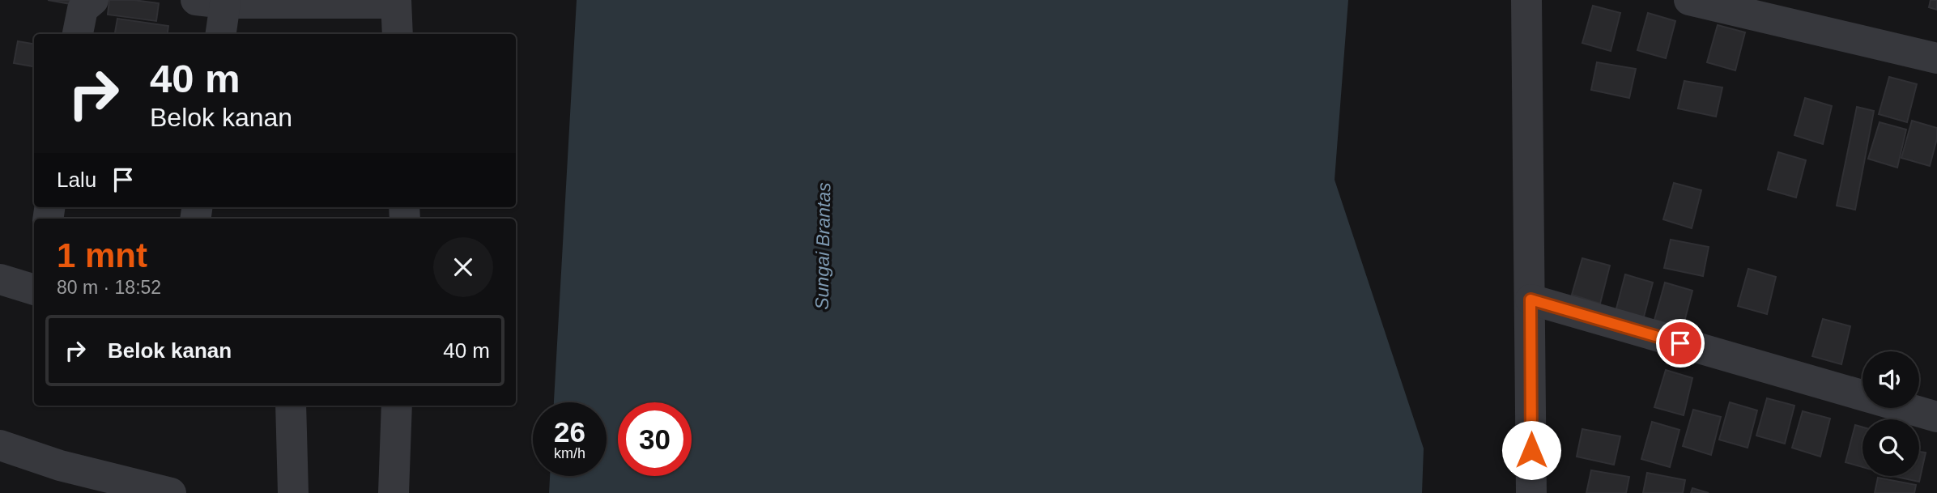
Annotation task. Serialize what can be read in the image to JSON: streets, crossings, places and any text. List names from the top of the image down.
{
  "water": ["Sungai Brantas"],
  "page": {
    "turn": ["40 m", "Belok kanan"],
    "then": "Lalu",
    "heading": ["1 mnt", "80 m · 18:52"],
    "list": [
      {
        "name": "Belok kanan",
        "value": "40 m"
      }
    ],
    "speed": "26 km/h",
    "limit": "30"
  }
}
